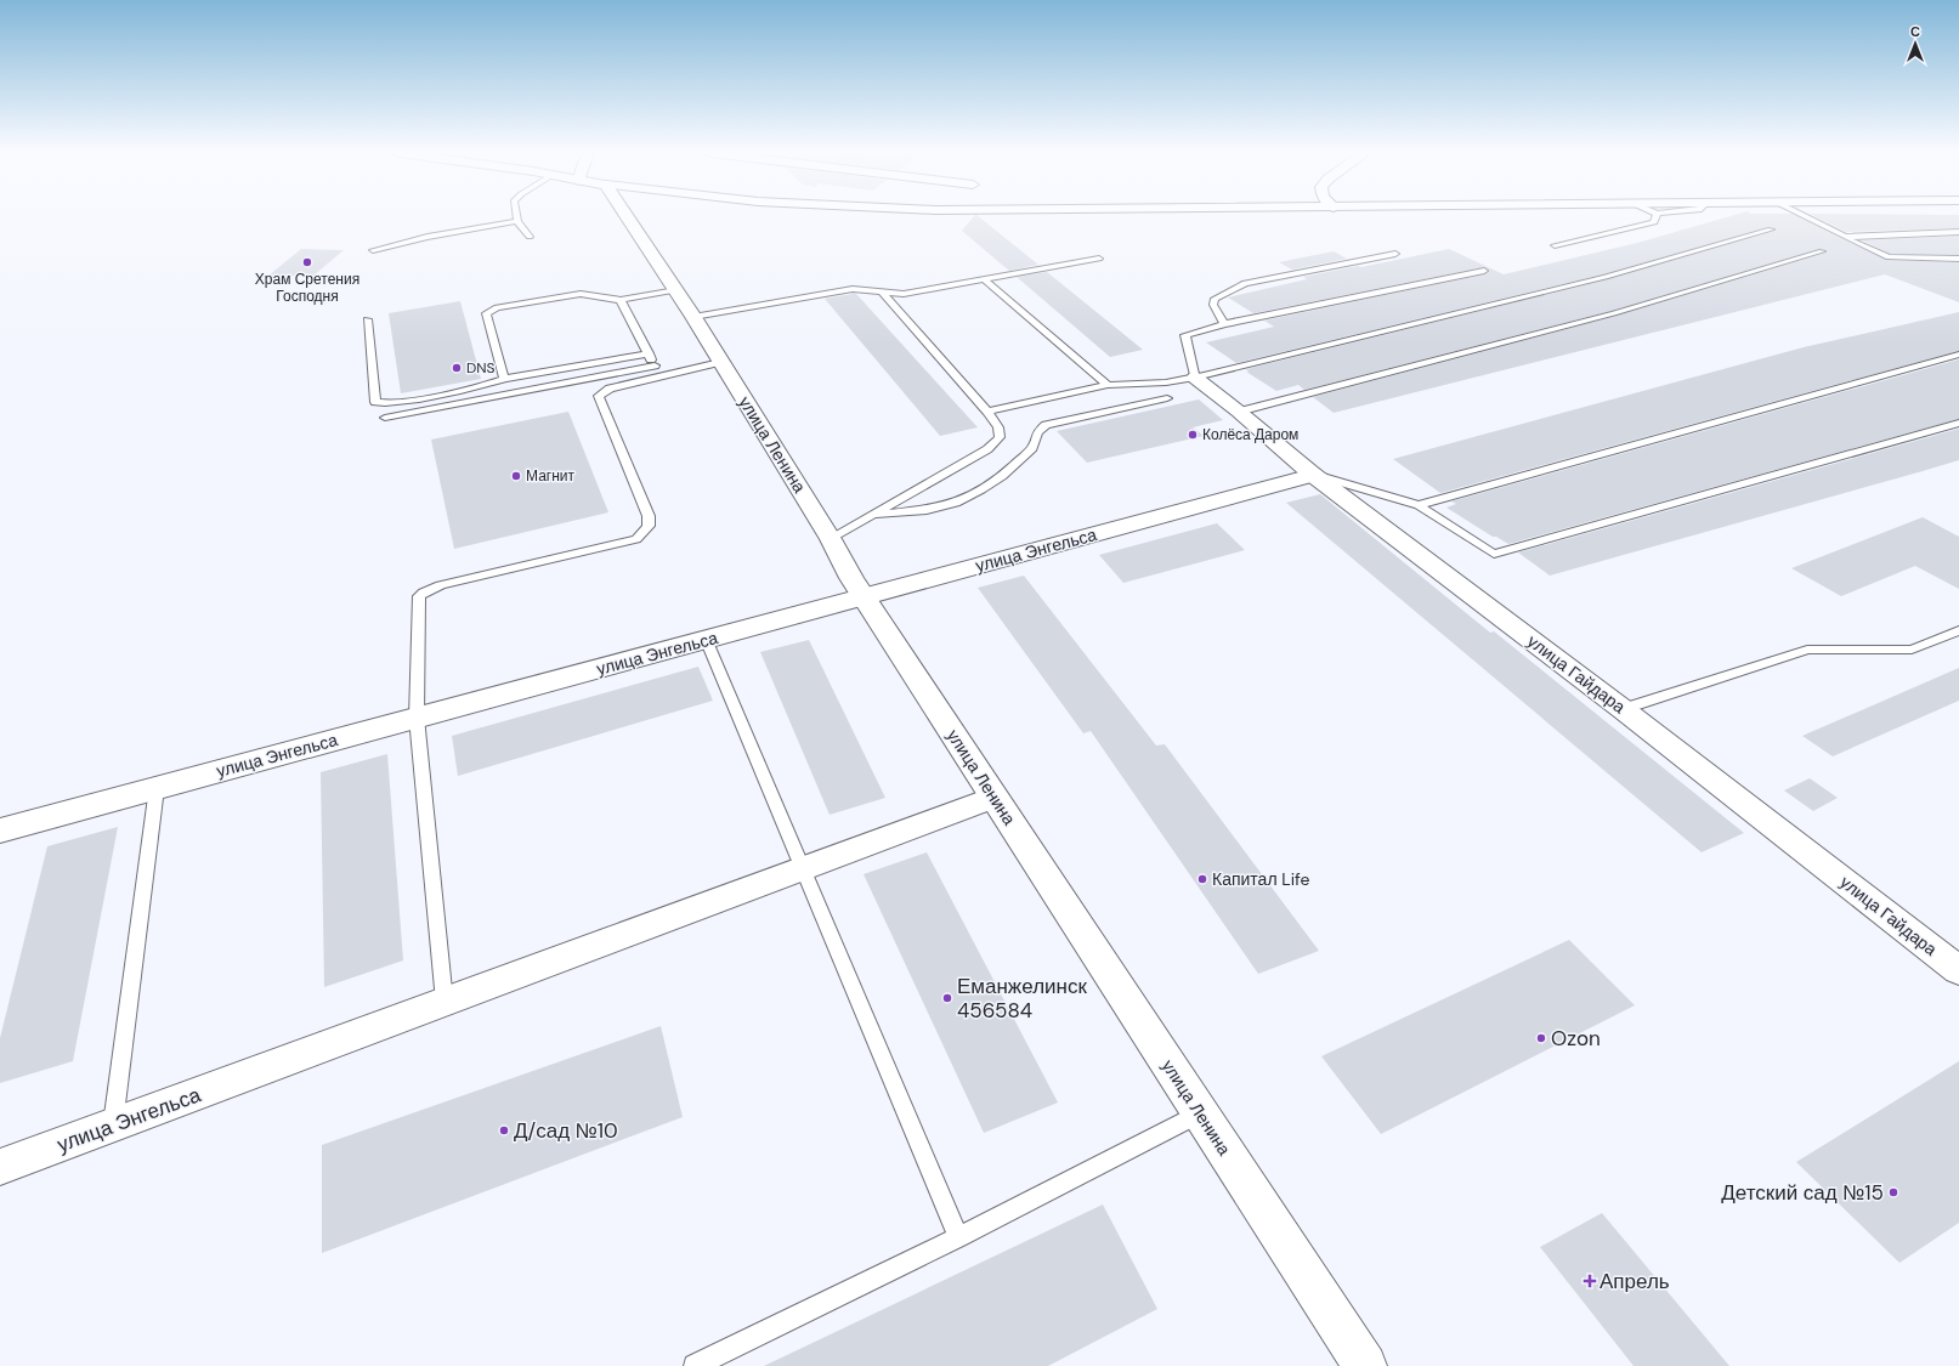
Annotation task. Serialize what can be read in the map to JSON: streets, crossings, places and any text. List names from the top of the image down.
{
  "streets": {
    "street": ["улица Ленина", "улица Энгельса", "улица Гайдара"]
  },
  "crossings": [
    ["улица Ленина", "улица Энгельса"],
    ["улица Энгельса", "улица Гайдара"]
  ],
  "places": {
    "other": [
      "Храм Сретения Господня",
      "DNS",
      "Колёса Даром",
      "Магнит",
      "Капитал Life",
      "Еманжелинск 456584",
      "Ozon",
      "Д/сад №10",
      "Детский сад №15"
    ],
    "health": ["Апрель"]
  },
  "north": "top"
}
